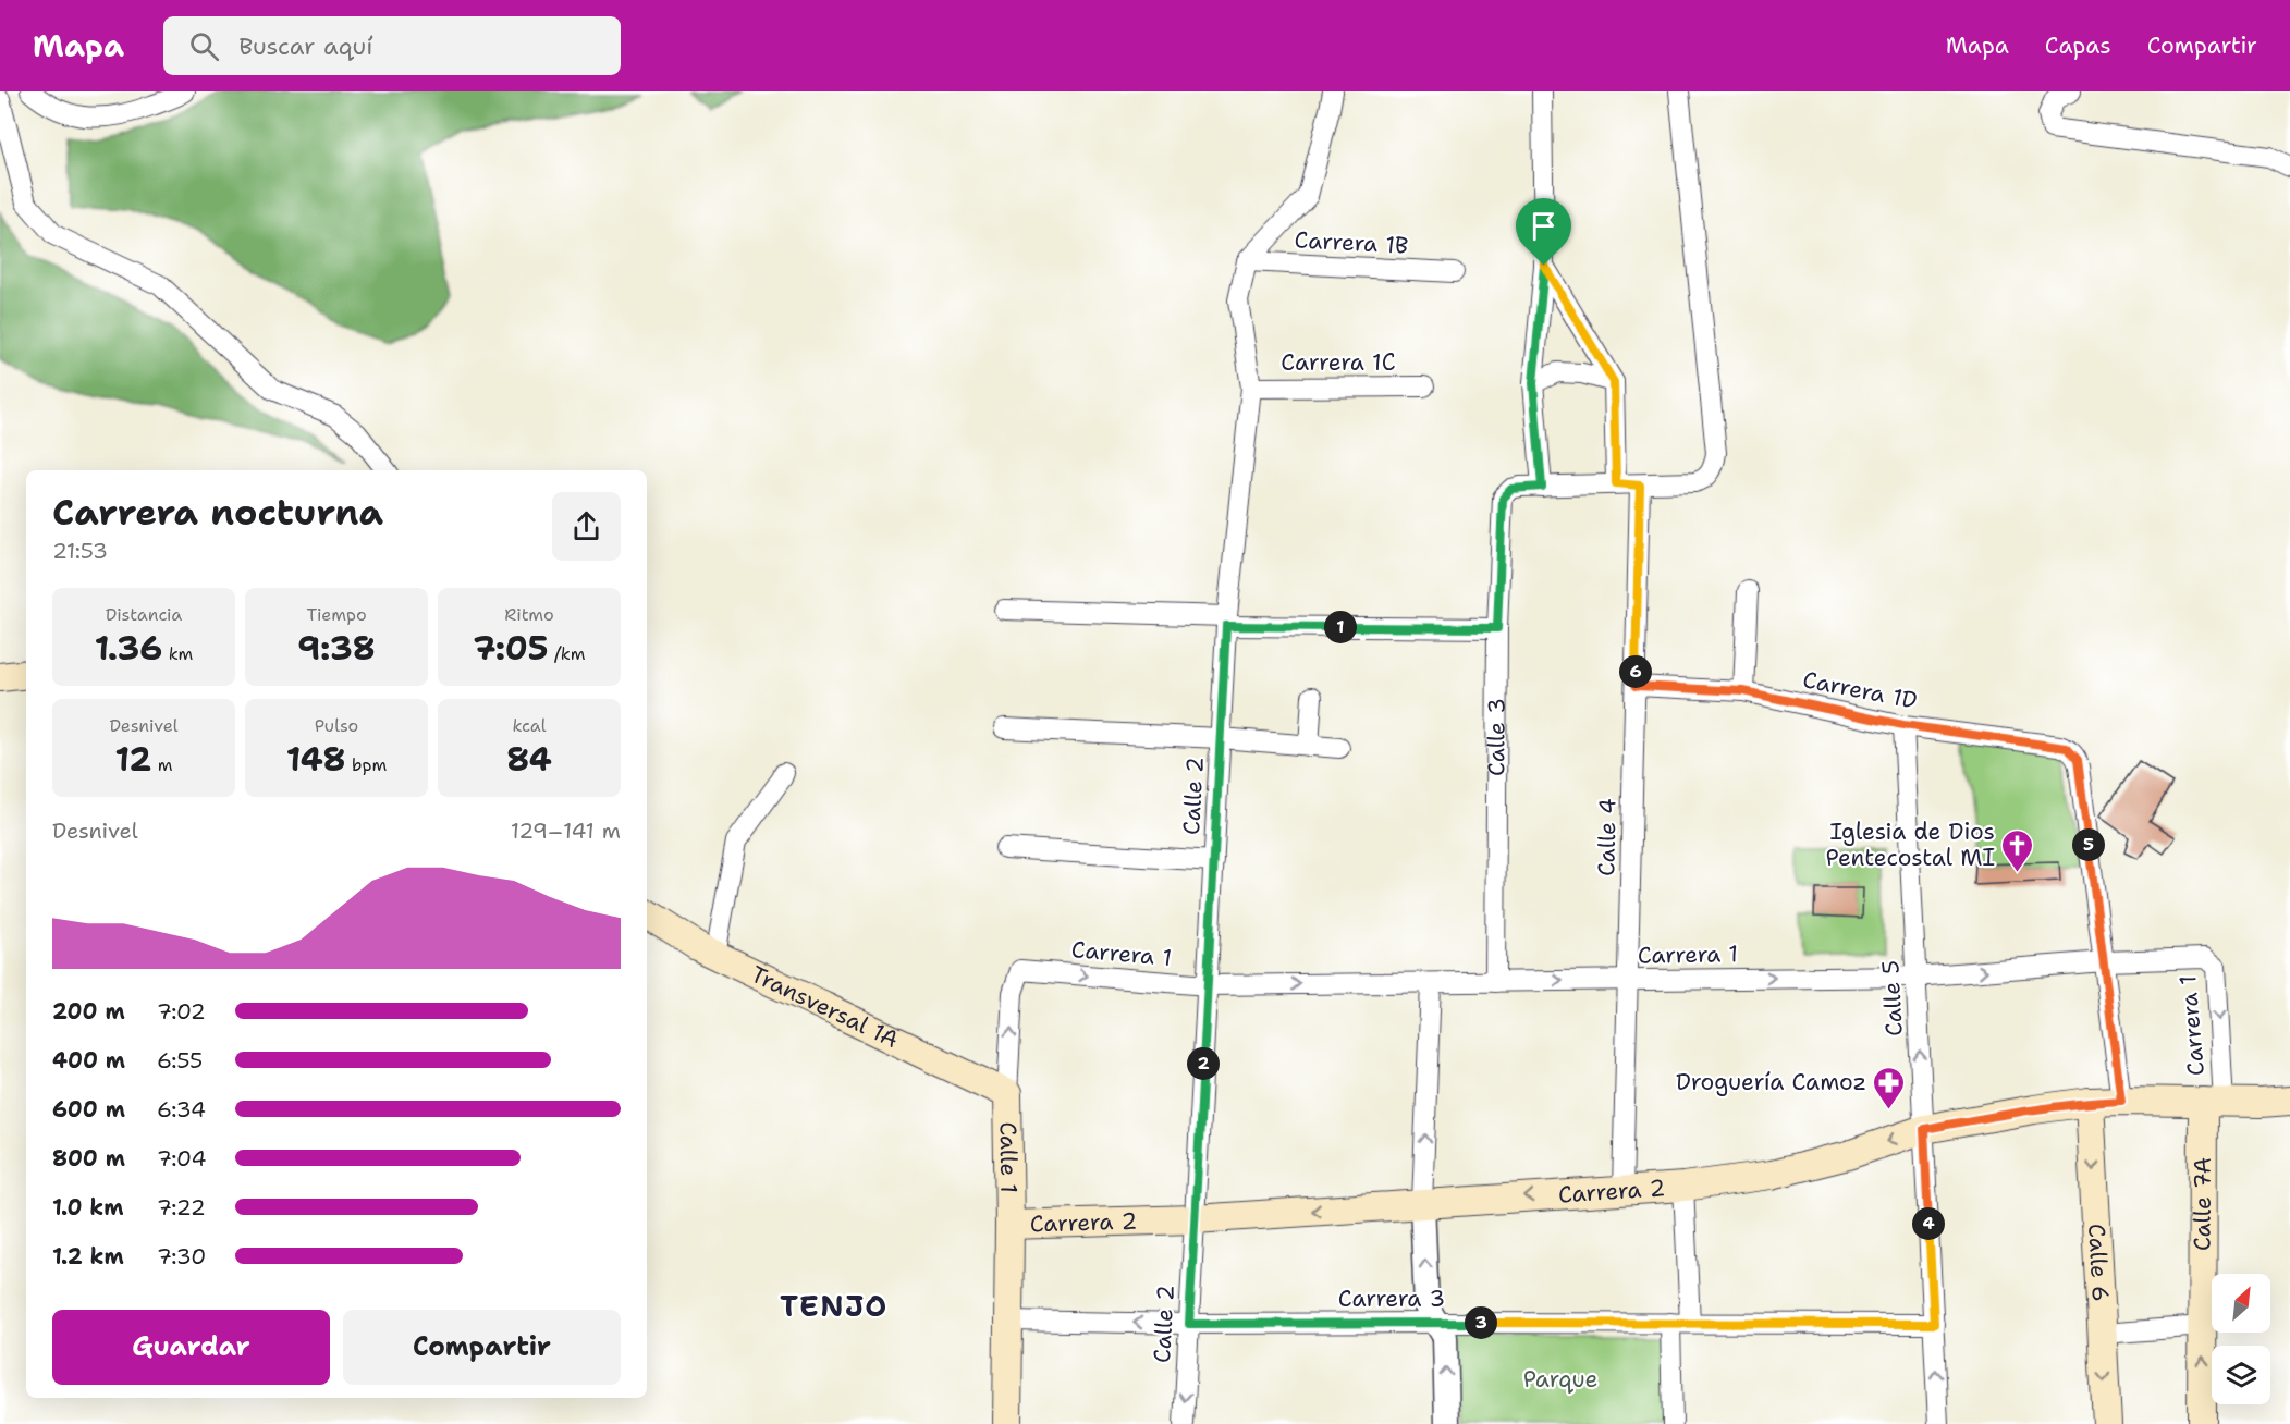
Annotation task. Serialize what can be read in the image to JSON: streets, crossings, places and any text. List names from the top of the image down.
{
  "streets": {
    "main road": [
      "Transversal 1A",
      "Calle 1",
      "Carrera 2",
      "Calle 7A",
      "Calle 6"
    ],
    "street": [
      "Carrera 1B",
      "Carrera 1C",
      "Carrera 1D",
      "Calle 3",
      "Calle 2",
      "Calle 4",
      "Carrera 1",
      "Calle 5",
      "Carrera 3"
    ]
  },
  "crossings": [
    ["Carrera 1B", "Calle 2"],
    ["Carrera 1C", "Calle 2"],
    ["Carrera 1D", "Calle 4"],
    ["Carrera 1D", "Carrera 1"],
    ["Carrera 1D", "Calle 5"],
    ["Calle 3", "Carrera 1"],
    ["Calle 2", "Carrera 1"],
    ["Calle 2", "Carrera 2"],
    ["Calle 2", "Carrera 3"],
    ["Calle 4", "Carrera 1"],
    ["Calle 4", "Carrera 2"],
    ["Carrera 1", "Calle 5"],
    ["Carrera 1", "Calle 1"],
    ["Carrera 1", "Carrera 2"],
    ["Carrera 1", "Calle 7A"],
    ["Calle 5", "Carrera 2"],
    ["Calle 5", "Carrera 3"],
    ["Transversal 1A", "Calle 1"],
    ["Calle 1", "Carrera 2"],
    ["Calle 1", "Carrera 3"],
    ["Carrera 2", "Calle 7A"],
    ["Carrera 2", "Calle 6"]
  ],
  "one_way": [
    "Carrera 1",
    "Calle 5",
    "Carrera 2",
    "Calle 6"
  ],
  "districts": ["TENJO"],
  "parks": ["Parque"],
  "places": {
    "church": ["Iglesia de Dios Pentecostal MI"],
    "pharmacy": ["Droguería Camoz"]
  },
  "north": "top right",
  "page": {
    "header": "Mapa",
    "search": "Buscar aquí",
    "nav": ["Mapa", "Capas", "Compartir"],
    "heading": ["Carrera nocturna", "21:53"],
    "stats": [
      ["Distancia", "1.36 km"],
      ["Tiempo", "9:38"],
      ["Ritmo", "7:05 /km"],
      ["Desnivel", "12 m"],
      ["Pulso", "148 bpm"],
      ["kcal", "84"]
    ],
    "pins": [
      "1",
      "6",
      "5",
      "2",
      "4",
      "3"
    ],
    "chart": ["Desnivel", "129–141 m"],
    "list": [
      {
        "name": "200 m",
        "note": "7:02"
      },
      {
        "name": "400 m",
        "note": "6:55"
      },
      {
        "name": "600 m",
        "note": "6:34"
      },
      {
        "name": "800 m",
        "note": "7:04"
      },
      {
        "name": "1.0 km",
        "note": "7:22"
      },
      {
        "name": "1.2 km",
        "note": "7:30"
      }
    ],
    "buttons": ["Guardar", "Compartir"]
  }
}
